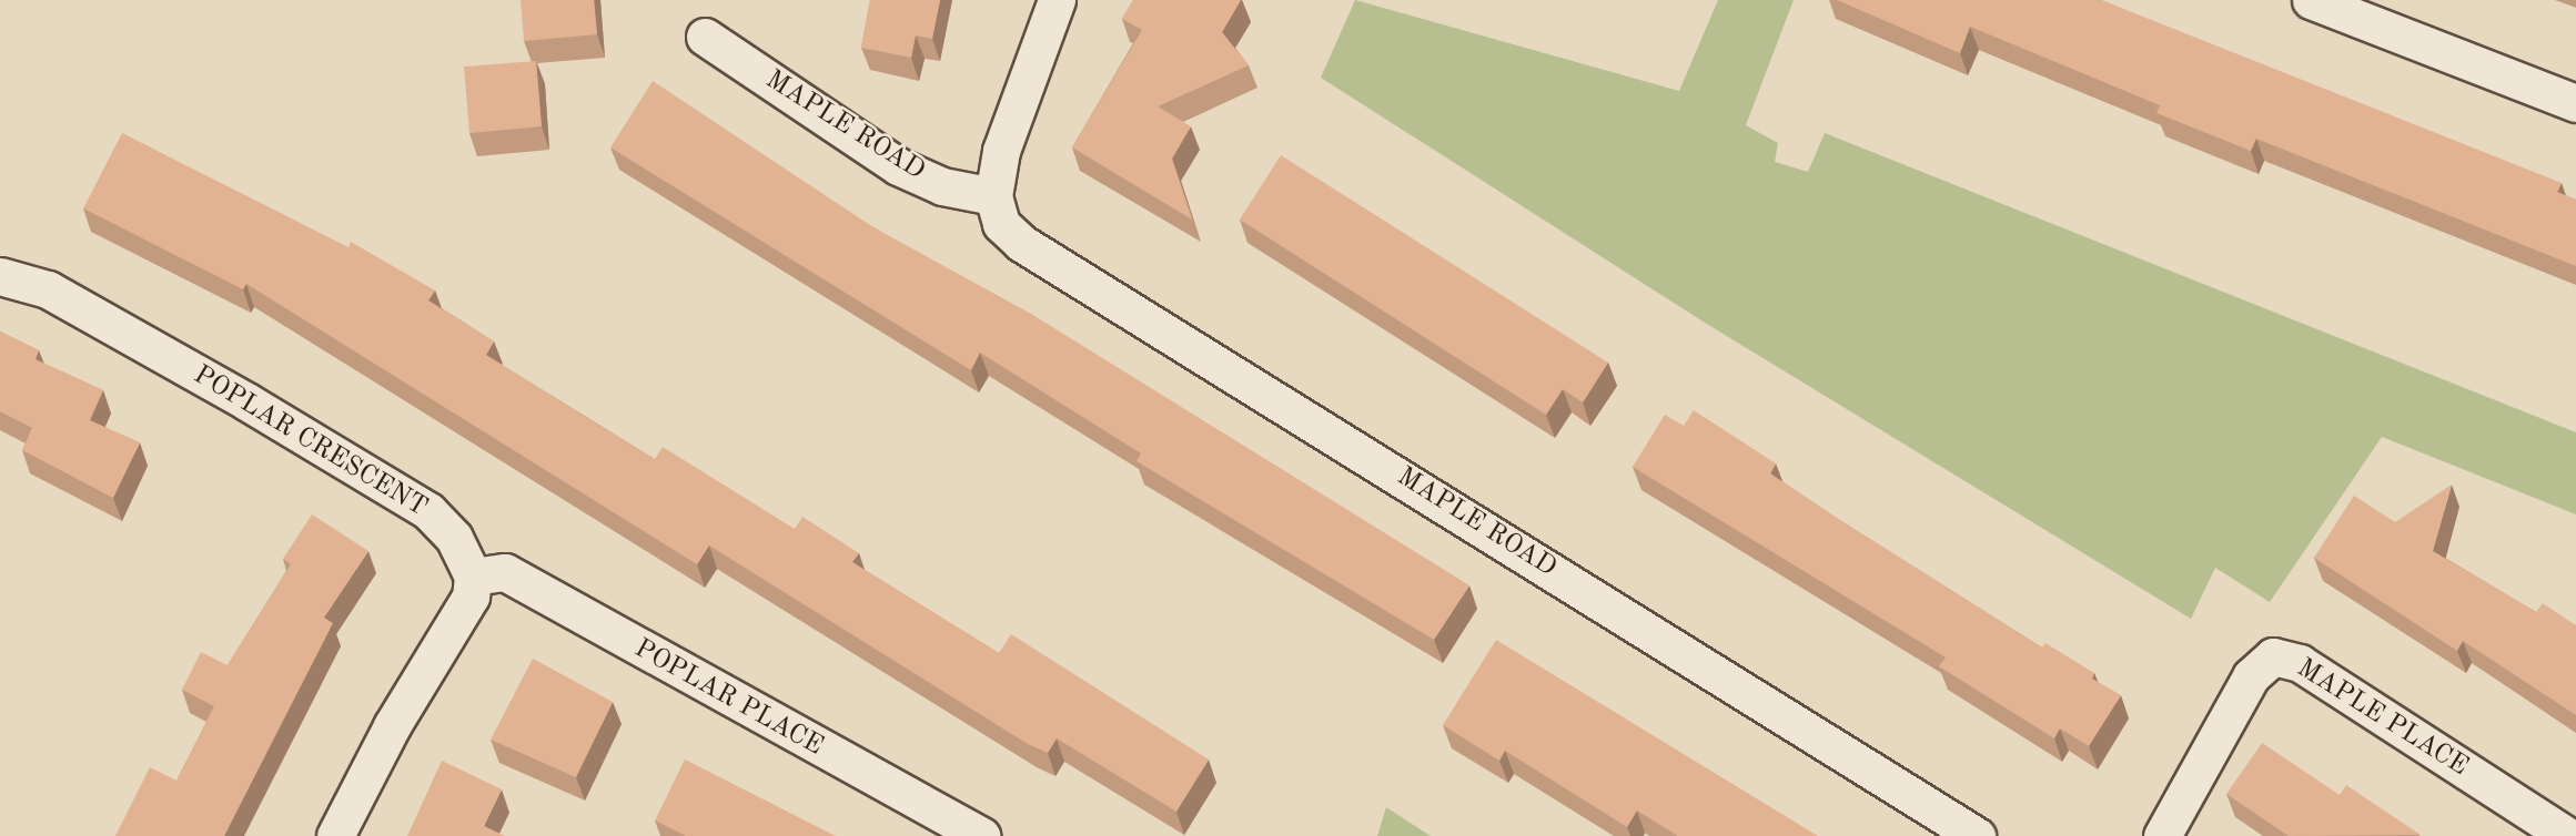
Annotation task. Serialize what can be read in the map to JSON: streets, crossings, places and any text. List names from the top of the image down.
{
  "streets": {
    "street": [
      "MAPLE ROAD",
      "POPLAR CRESCENT",
      "POPLAR PLACE",
      "MAPLE PLACE"
    ]
  },
  "crossings": [
    ["POPLAR CRESCENT", "POPLAR PLACE"]
  ]
}
